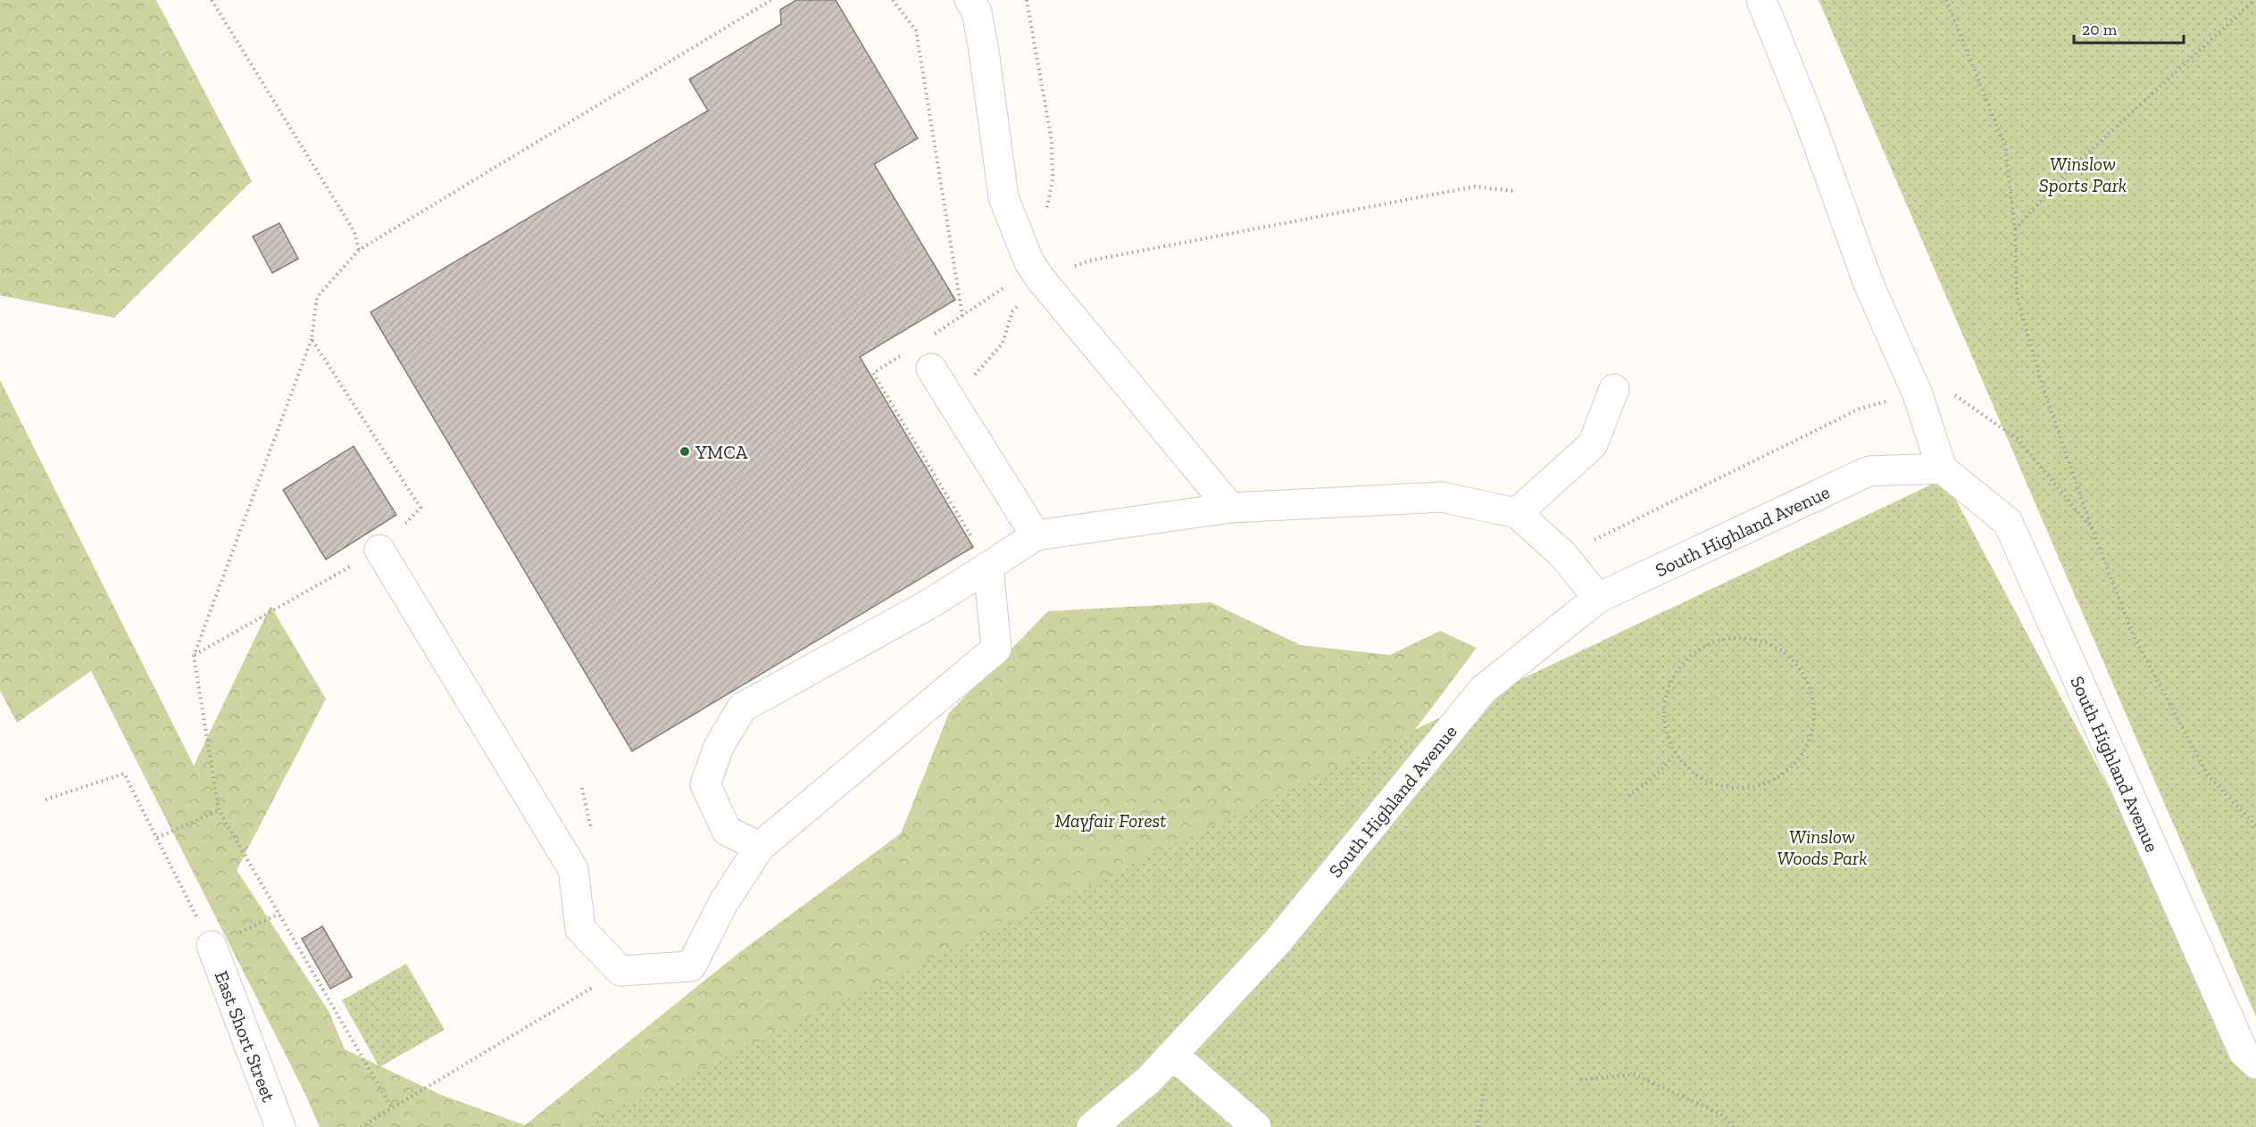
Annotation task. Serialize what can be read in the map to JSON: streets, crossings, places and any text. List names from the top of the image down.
{
  "streets": {
    "street": ["South Highland Avenue", "East Short Street"]
  },
  "parks": ["Winslow Sports Park", "Mayfair Forest", "Winslow Woods Park"],
  "places": ["YMCA"],
  "scale_bar": "20 m"
}
